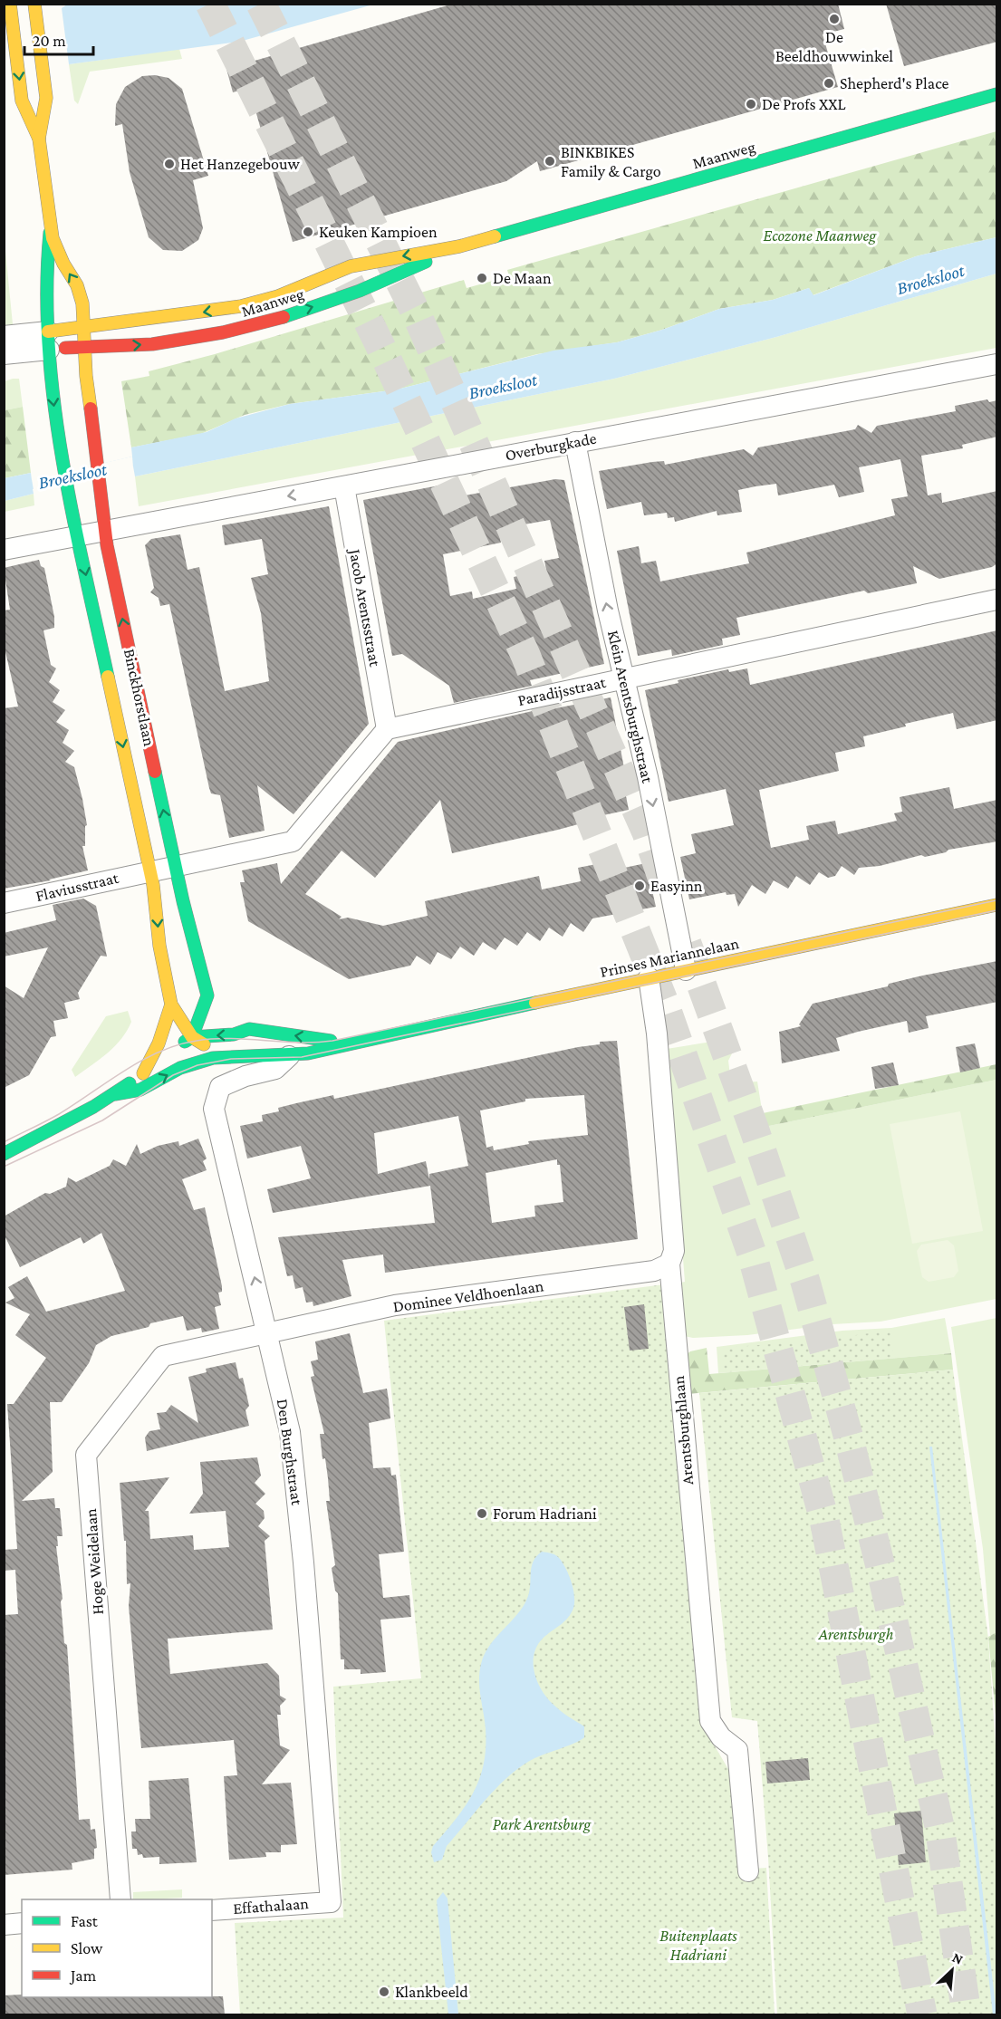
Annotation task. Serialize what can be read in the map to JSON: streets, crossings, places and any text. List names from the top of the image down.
{
  "streets": {
    "street": [
      "Maanweg",
      "Overburgkade",
      "Jacob Arentsstraat",
      "Paradijsstraat",
      "Binckhorstlaan",
      "Klein Arentsburghstraat",
      "Flaviusstraat",
      "Prinses Mariannelaan",
      "Dominee Veldhoenlaan",
      "Arentsburghlaan",
      "Den Burghstraat",
      "Hoge Weidelaan",
      "Effathalaan"
    ]
  },
  "crossings": [
    ["Maanweg", "Binckhorstlaan"],
    ["Overburgkade", "Jacob Arentsstraat"],
    ["Overburgkade", "Binckhorstlaan"],
    ["Overburgkade", "Klein Arentsburghstraat"],
    ["Jacob Arentsstraat", "Paradijsstraat"],
    ["Paradijsstraat", "Klein Arentsburghstraat"],
    ["Binckhorstlaan", "Flaviusstraat"],
    ["Binckhorstlaan", "Prinses Mariannelaan"],
    ["Klein Arentsburghstraat", "Prinses Mariannelaan"],
    ["Prinses Mariannelaan", "Arentsburghlaan"],
    ["Prinses Mariannelaan", "Den Burghstraat"],
    ["Dominee Veldhoenlaan", "Arentsburghlaan"],
    ["Dominee Veldhoenlaan", "Den Burghstraat"],
    ["Dominee Veldhoenlaan", "Hoge Weidelaan"],
    ["Den Burghstraat", "Hoge Weidelaan"],
    ["Den Burghstraat", "Effathalaan"]
  ],
  "water": ["Broeksloot"],
  "parks": [
    "Ecozone Maanweg",
    "Arentsburgh",
    "Park Arentsburg",
    "Buitenplaats Hadriani"
  ],
  "places": [
    "De Beeldhouwwinkel",
    "Shepherd's Place",
    "De Profs XXL",
    "BINKBIKES Family & Cargo",
    "Het Hanzegebouw",
    "Keuken Kampioen",
    "De Maan",
    "Easyinn",
    "Forum Hadriani",
    "Klankbeeld"
  ],
  "legend": ["Fast", "Slow", "Jam"],
  "scale_bar": "20 m",
  "north": "top right"
}
